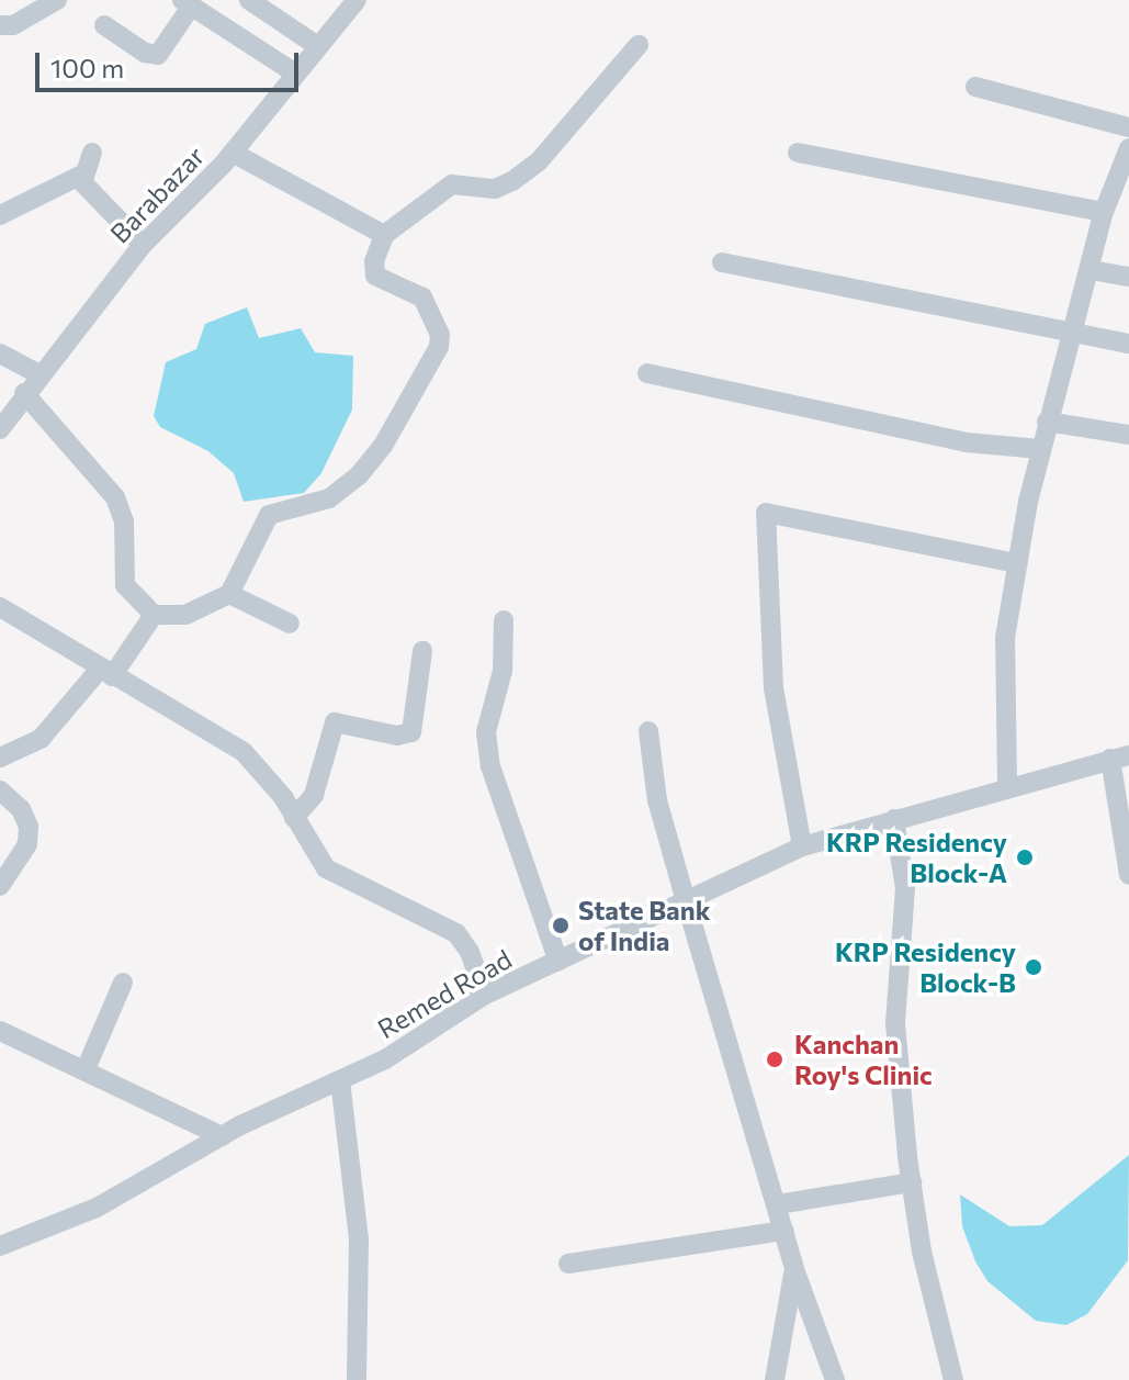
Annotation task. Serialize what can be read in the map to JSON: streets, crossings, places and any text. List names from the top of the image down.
{
  "streets": {
    "street": ["Barabazar", "Remed Road"]
  },
  "places": [
    "KRP Residency Block-A",
    "State Bank of India",
    "KRP Residency Block-B",
    "Kanchan Roy's Clinic"
  ],
  "scale_bar": "100 m"
}
